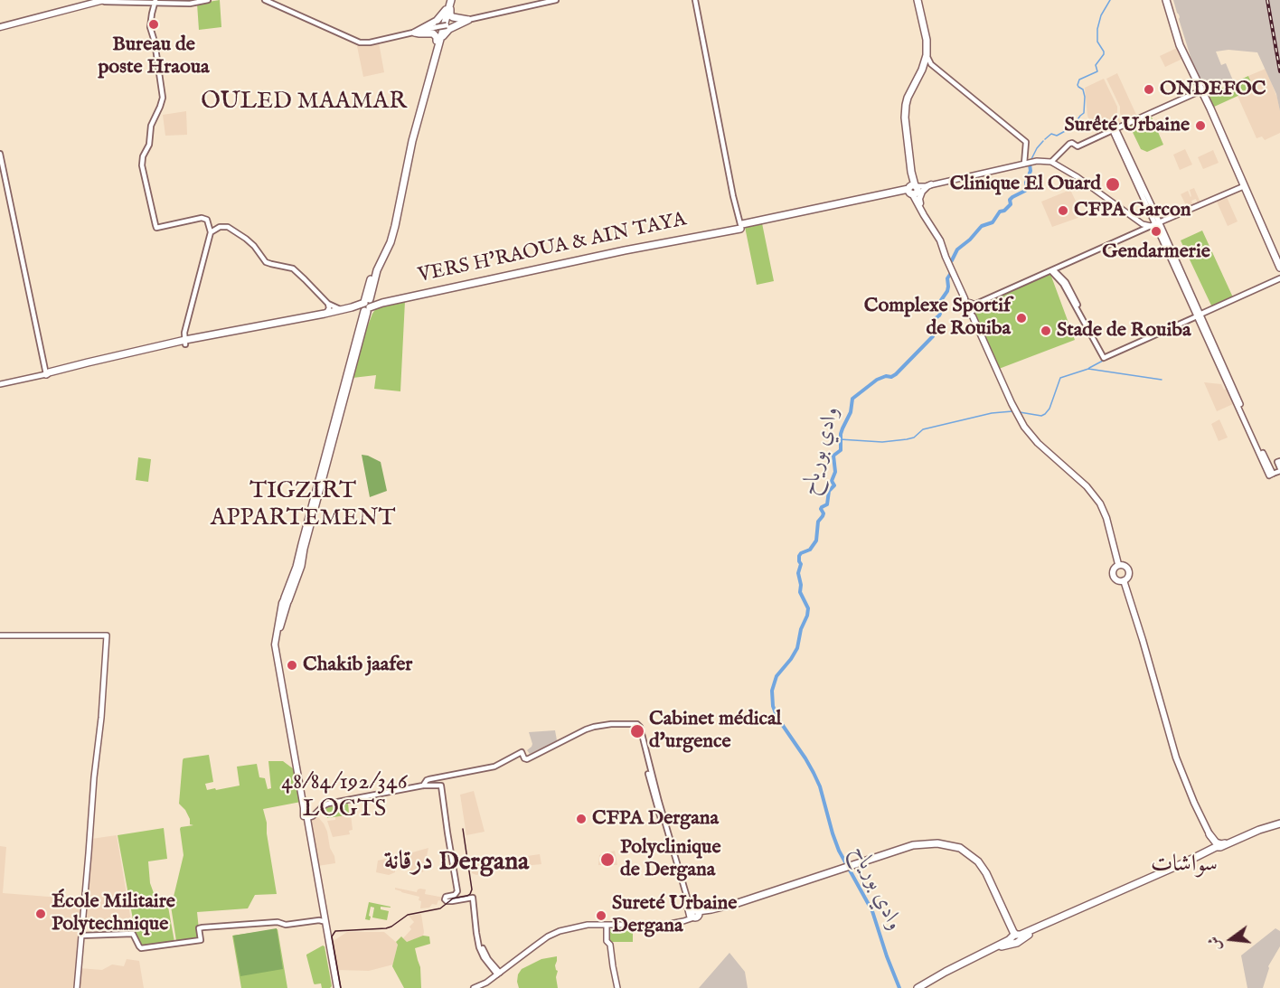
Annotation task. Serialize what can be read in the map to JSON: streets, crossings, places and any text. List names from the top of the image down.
{
  "districts": [
    "OULED MAAMAR",
    "TIGZIRT APPARTEMENT",
    "48/84/192/346 LOGTS",
    "درقانة Dergana",
    "سواشات"
  ],
  "water": ["وادي بورياح"],
  "places": [
    "Bureau de poste Hraoua",
    "ONDEFOC",
    "Surêté Urbaine",
    "Clinique El Ouard",
    "CFPA Garcon",
    "Gendarmerie",
    "Complexe Sportif de Rouiba",
    "Stade de Rouiba",
    "Chakib jaafer",
    "Cabinet médical d'urgence",
    "CFPA Dergana",
    "Polyclinique de Dergana",
    "École Militaire Polytechnique",
    "Sureté Urbaine Dergana"
  ],
  "north": "left"
}
